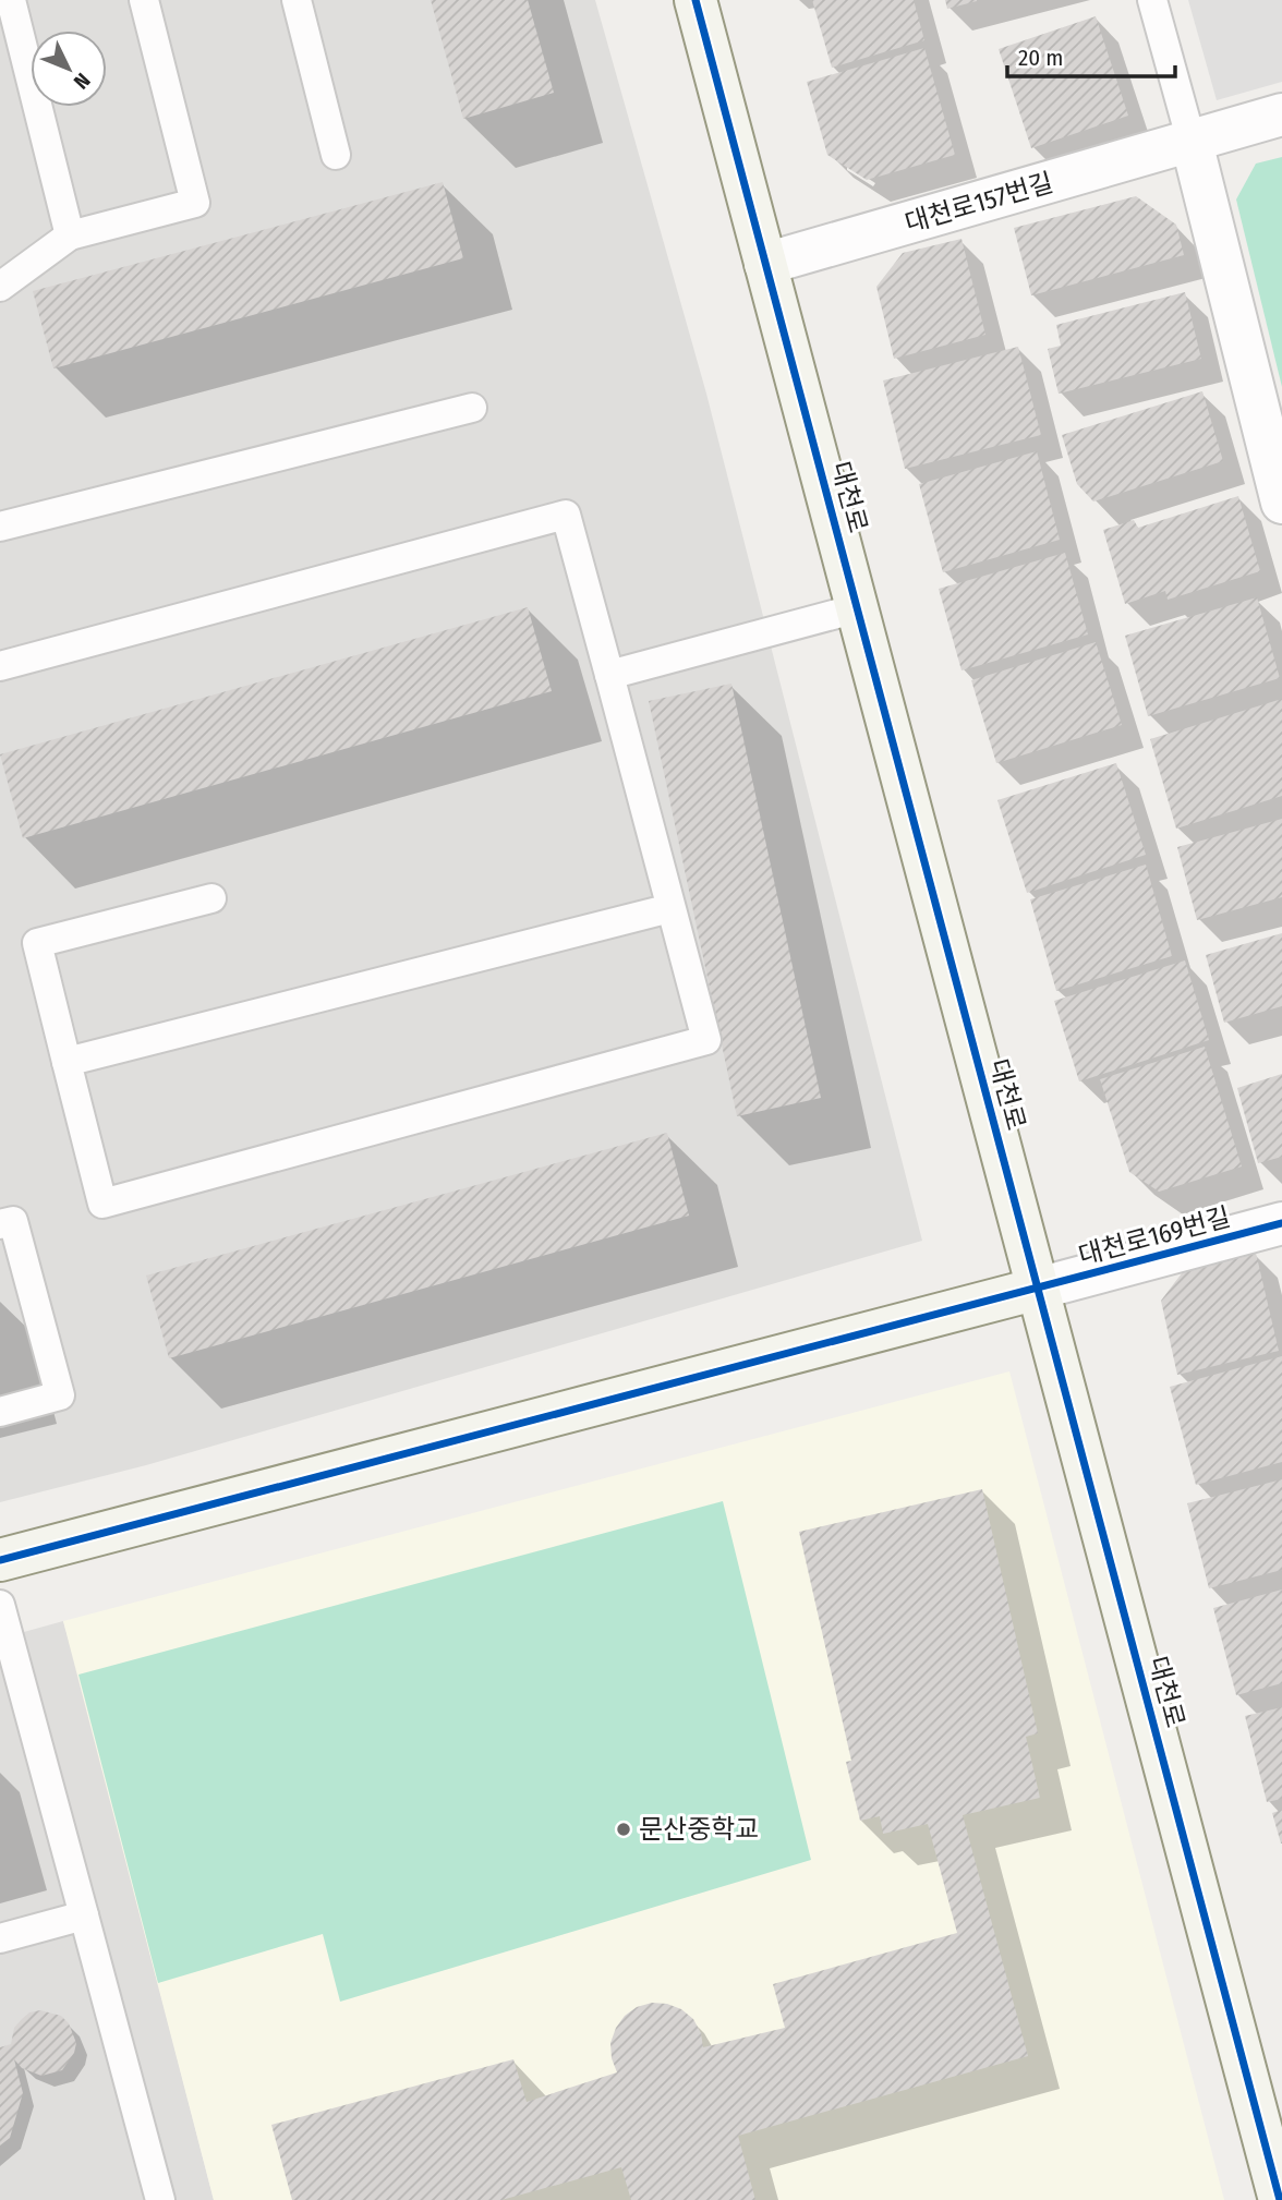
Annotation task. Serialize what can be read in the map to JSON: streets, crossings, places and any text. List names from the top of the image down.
{
  "streets": {
    "street": ["대천로157번길", "대천로", "대천로169번길"]
  },
  "crossings": [
    ["대천로157번길", "대천로"],
    ["대천로", "대천로169번길"]
  ],
  "places": ["문산중학교"],
  "scale_bar": "20 m",
  "north": "bottom right"
}
